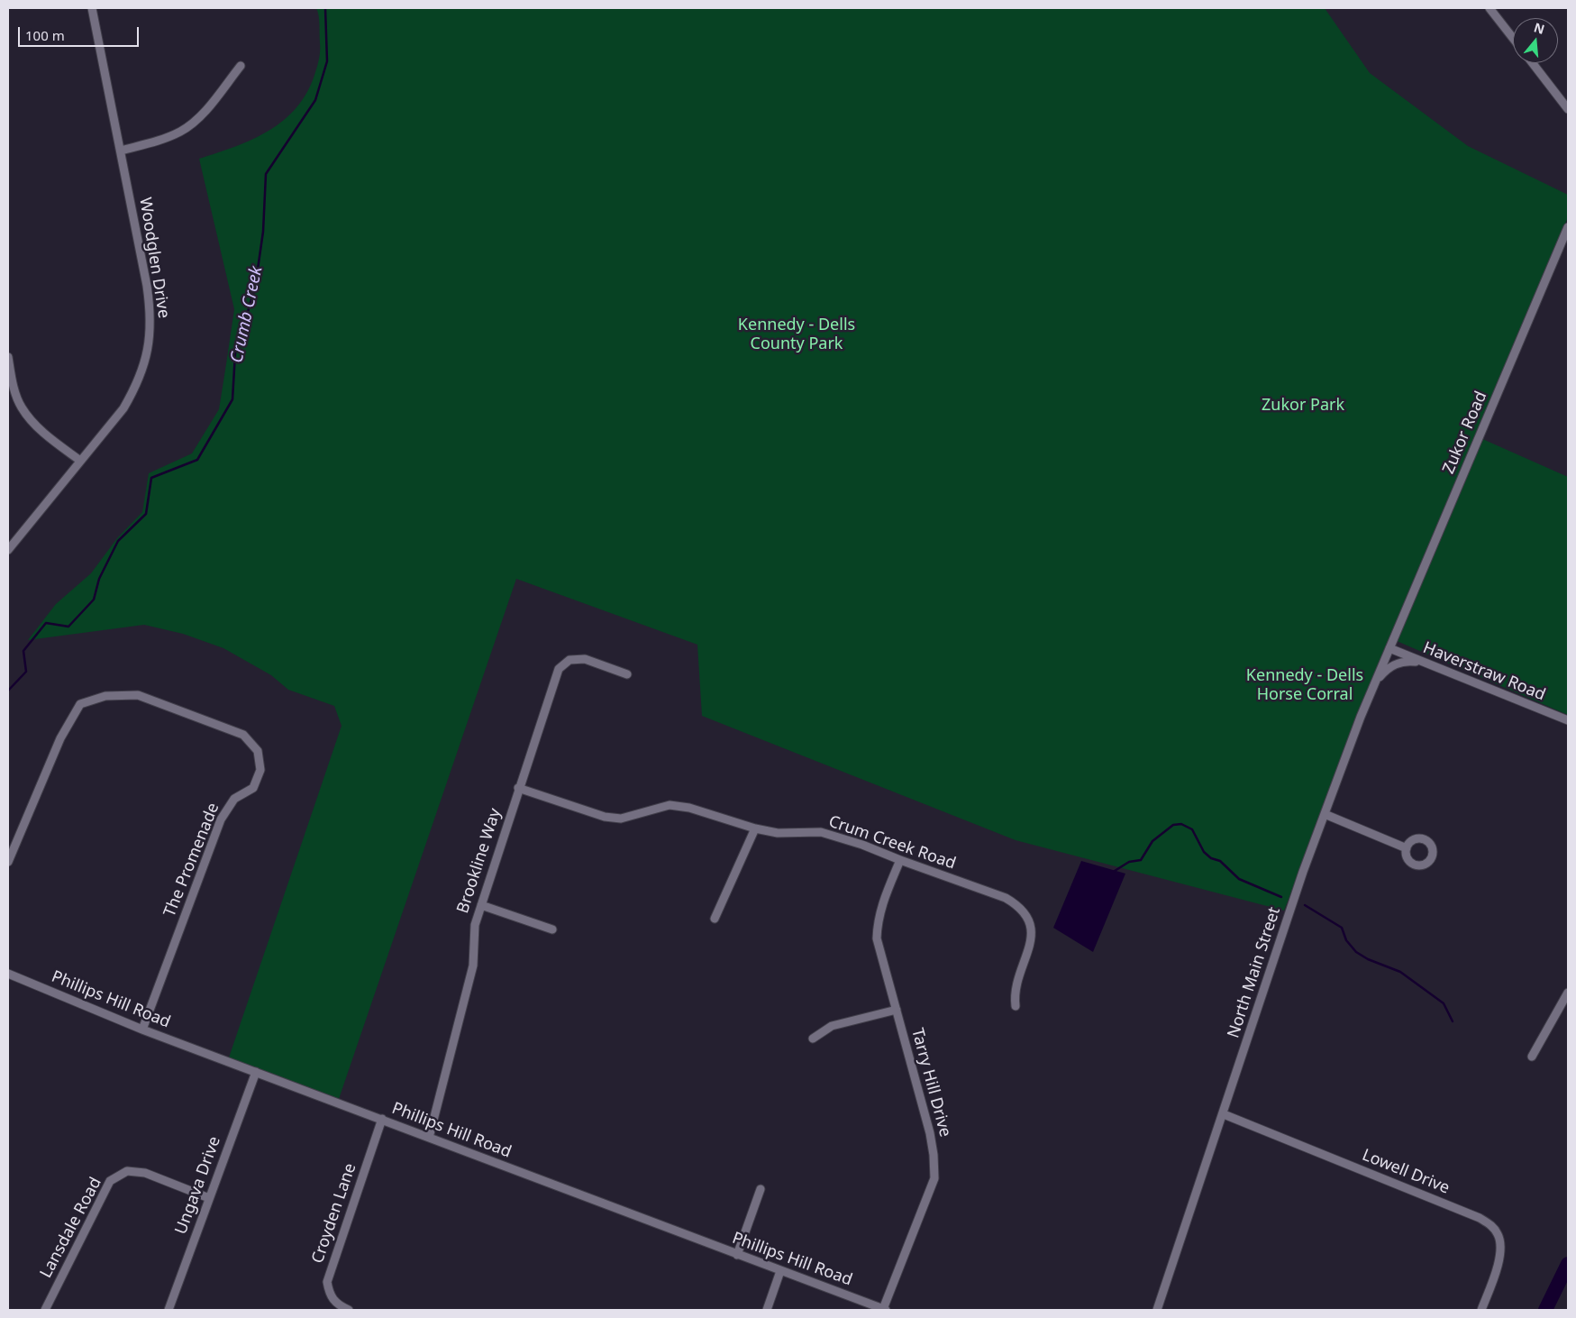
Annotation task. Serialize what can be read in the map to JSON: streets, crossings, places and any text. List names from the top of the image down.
{
  "streets": {
    "street": [
      "Woodglen Drive",
      "Zukor Road",
      "Haverstraw Road",
      "Crum Creek Road",
      "The Promenade",
      "Brookline Way",
      "North Main Street",
      "Phillips Hill Road",
      "Tarry Hill Drive",
      "Lowell Drive",
      "Ungava Drive",
      "Croyden Lane",
      "Lansdale Road"
    ]
  },
  "crossings": [
    ["Zukor Road", "Haverstraw Road"],
    ["Zukor Road", "North Main Street"],
    ["Haverstraw Road", "North Main Street"],
    ["Crum Creek Road", "Brookline Way"],
    ["Crum Creek Road", "Tarry Hill Drive"],
    ["The Promenade", "Phillips Hill Road"],
    ["Brookline Way", "Phillips Hill Road"],
    ["North Main Street", "Lowell Drive"],
    ["Phillips Hill Road", "Tarry Hill Drive"],
    ["Phillips Hill Road", "Ungava Drive"],
    ["Phillips Hill Road", "Croyden Lane"],
    ["Ungava Drive", "Lansdale Road"]
  ],
  "water": ["Crumb Creek"],
  "parks": ["Kennedy - Dells County Park", "Zukor Park", "Kennedy - Dells Horse Corral"],
  "scale_bar": "100 m",
  "north": "top"
}
